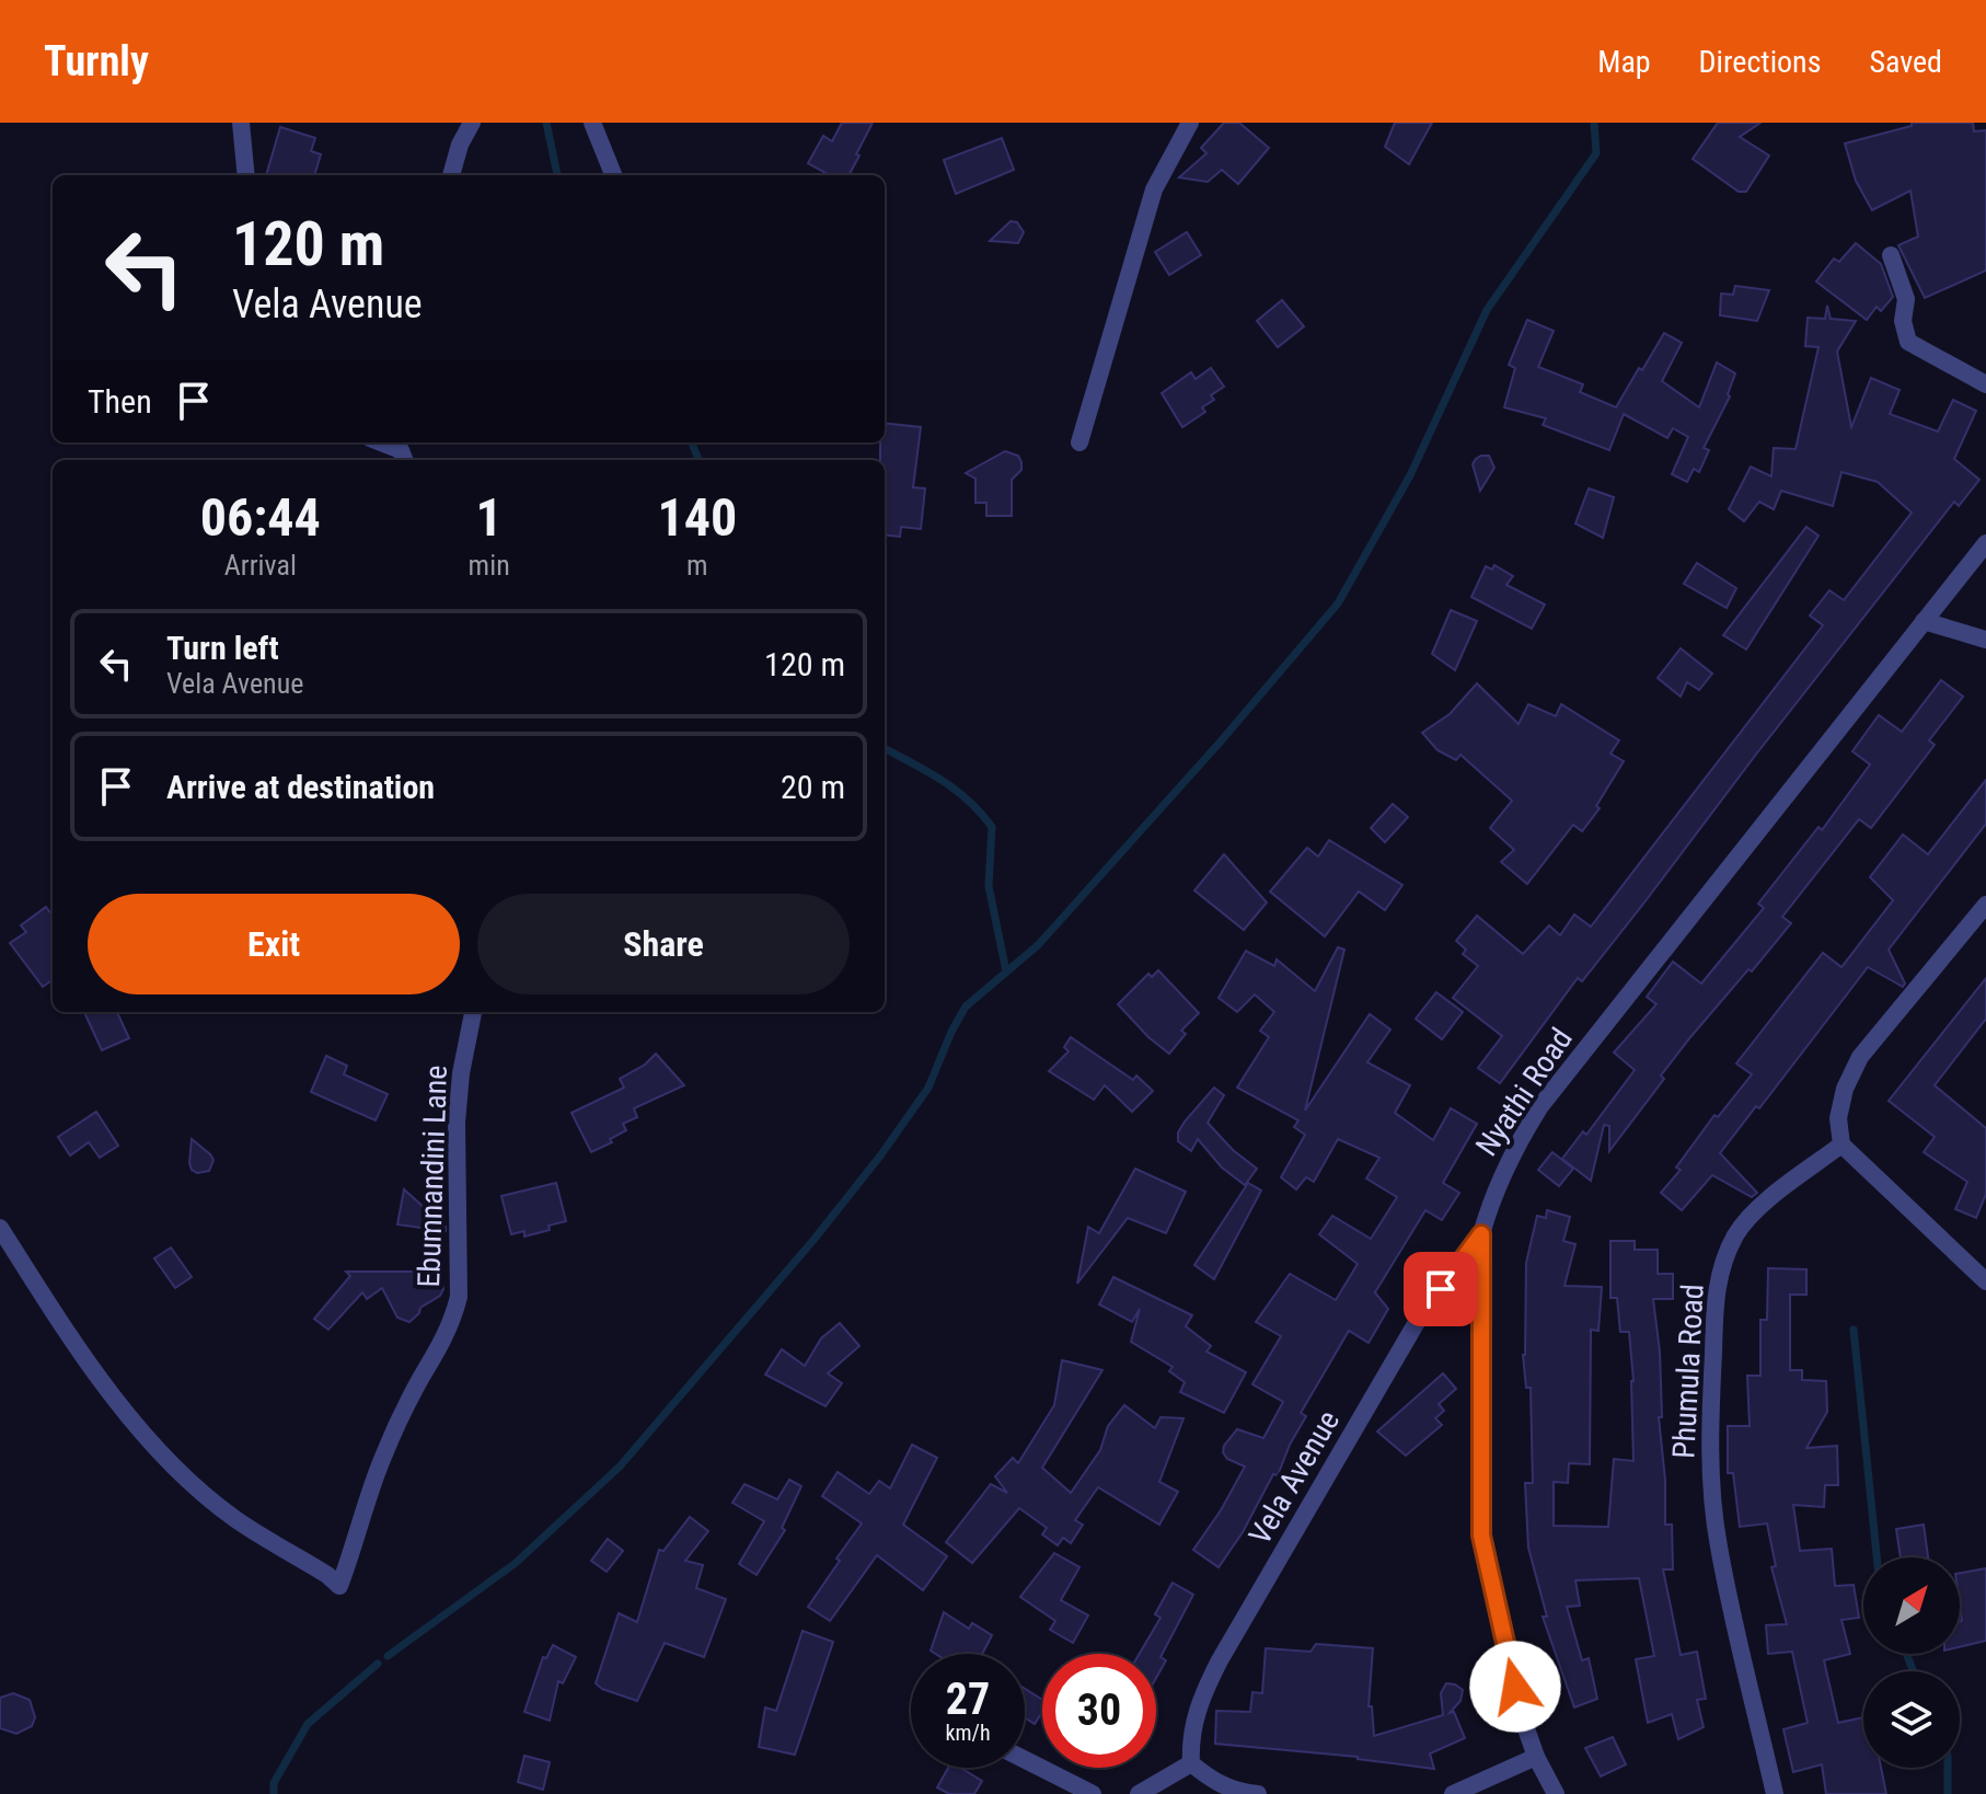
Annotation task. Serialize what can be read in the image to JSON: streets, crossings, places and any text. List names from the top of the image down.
{
  "streets": {
    "street": [
      "Nyathi Road",
      "Ebumnandini Lane",
      "Phumula Road",
      "Vela Avenue"
    ]
  },
  "crossings": [
    ["Nyathi Road", "Vela Avenue"]
  ],
  "north": "top right",
  "page": {
    "header": "Turnly",
    "nav": ["Map", "Directions", "Saved"],
    "turn": ["120 m", "Vela Avenue"],
    "then": "Then",
    "eta": [
      "06:44",
      "Arrival",
      "1",
      "min",
      "140",
      "m"
    ],
    "list": [
      {
        "name": "Turn left",
        "note": "Vela Avenue",
        "value": "120 m"
      },
      {
        "name": "Arrive at destination",
        "value": "20 m"
      }
    ],
    "buttons": ["Exit", "Share"],
    "speed": "27 km/h",
    "limit": "30"
  }
}
